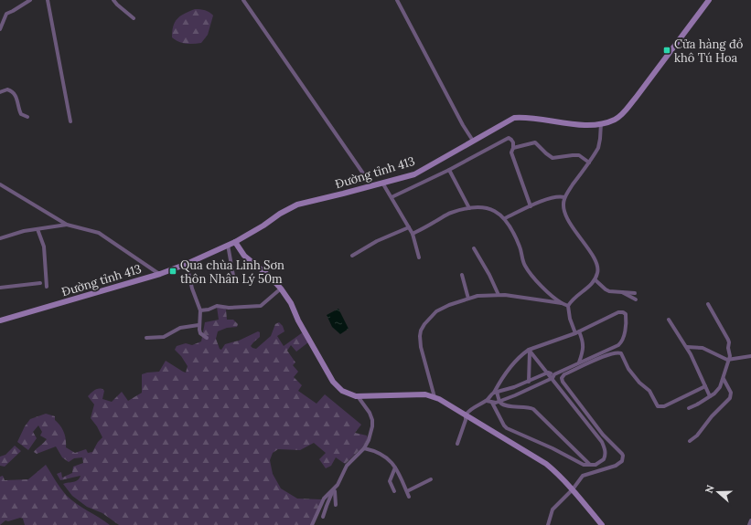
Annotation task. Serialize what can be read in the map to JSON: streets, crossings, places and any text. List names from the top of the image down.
{
  "streets": {
    "main road": ["Đường tỉnh 413"]
  },
  "places": {
    "transit": ["Cửa hàng đồ khô Tú Hoa", "Qua chùa Linh Sơn thôn Nhân Lý 50m"]
  },
  "north": "left"
}
